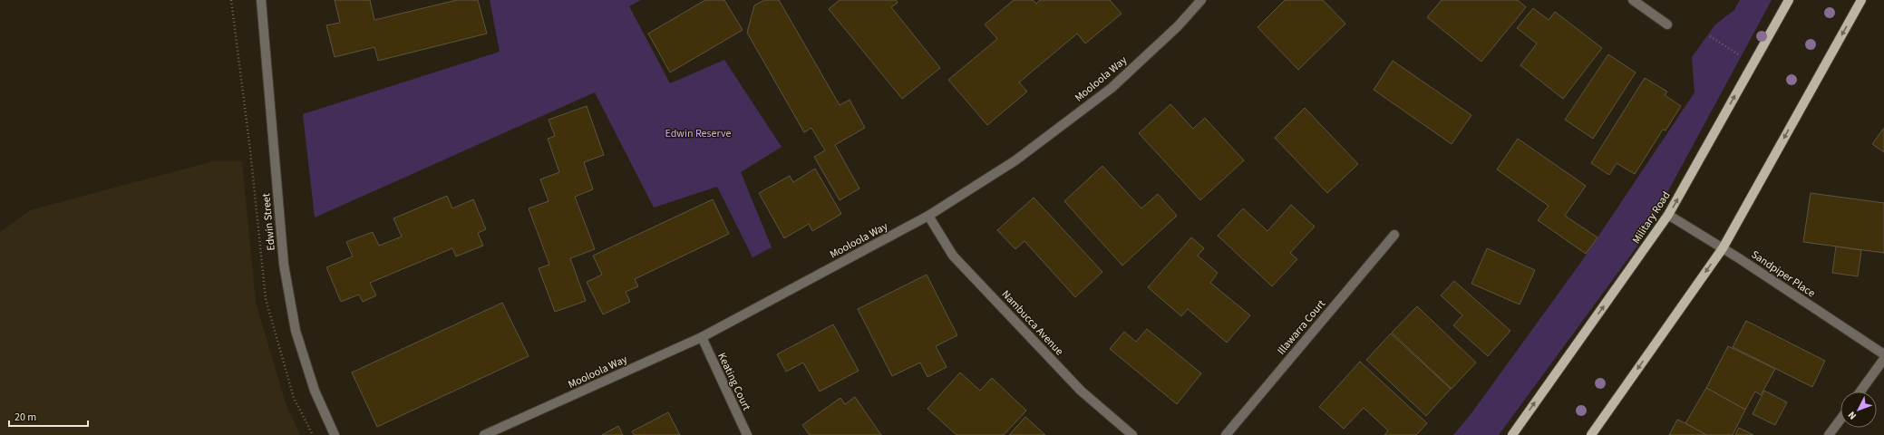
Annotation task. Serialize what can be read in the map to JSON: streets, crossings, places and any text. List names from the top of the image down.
{
  "streets": {
    "main road": ["Military Road"],
    "street": [
      "Mooloola Way",
      "Edwin Street",
      "Sandpiper Place",
      "Nambucca Avenue",
      "Illawarra Court",
      "Keating Court"
    ]
  },
  "crossings": [
    ["Mooloola Way", "Nambucca Avenue"],
    ["Mooloola Way", "Keating Court"],
    ["Military Road", "Sandpiper Place"]
  ],
  "parks": ["Edwin Reserve"],
  "scale_bar": "20 m",
  "north": "bottom left"
}
